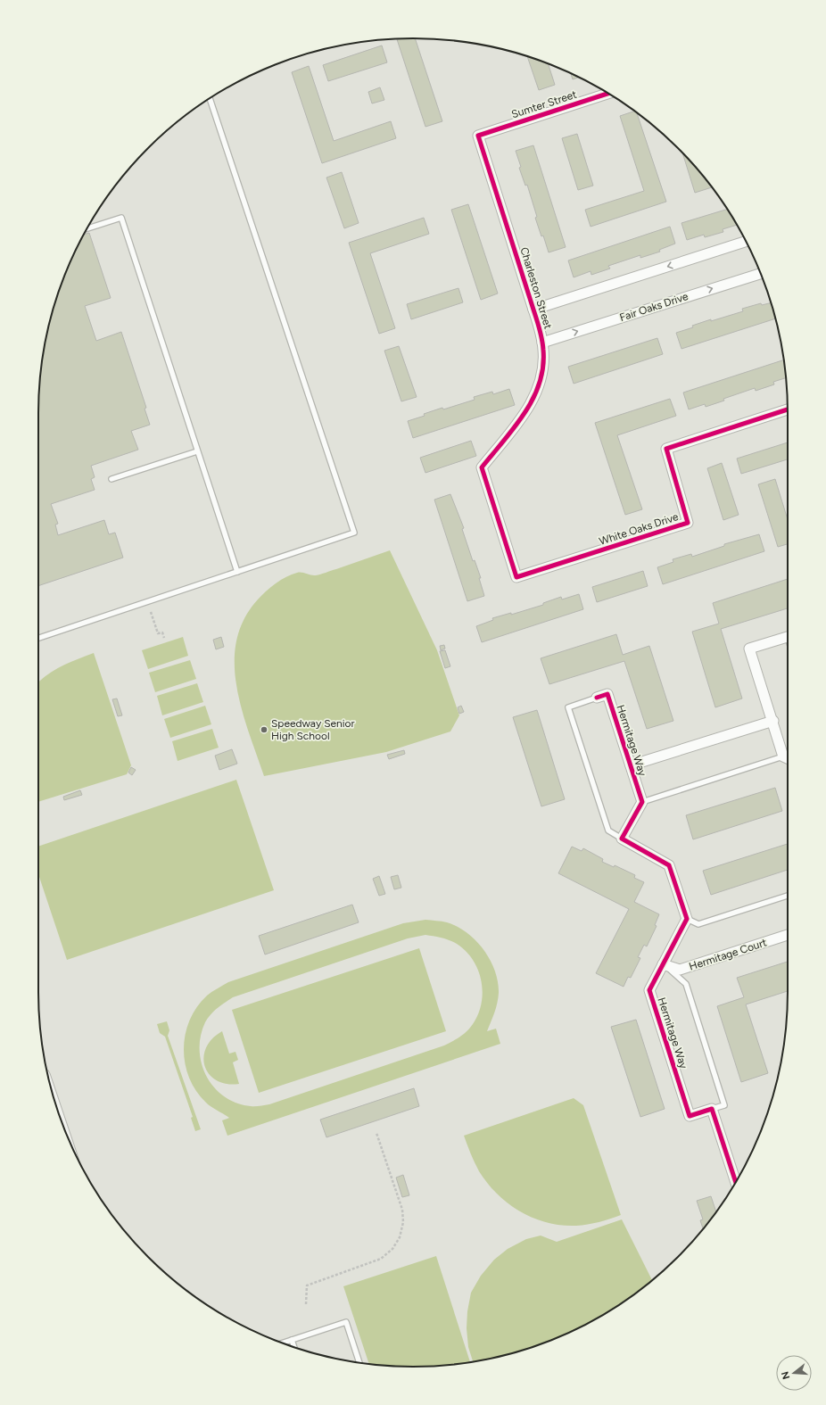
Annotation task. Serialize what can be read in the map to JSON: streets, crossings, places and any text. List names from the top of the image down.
{
  "streets": {
    "street": [
      "Sumter Street",
      "Charleston Street",
      "Fair Oaks Drive",
      "White Oaks Drive",
      "Hermitage Way",
      "Hermitage Court"
    ]
  },
  "crossings": [
    ["Sumter Street", "Charleston Street"],
    ["Charleston Street", "Fair Oaks Drive"],
    ["Charleston Street", "White Oaks Drive"],
    ["Hermitage Way", "Hermitage Court"]
  ],
  "places": ["Speedway Senior High School"],
  "north": "left"
}
